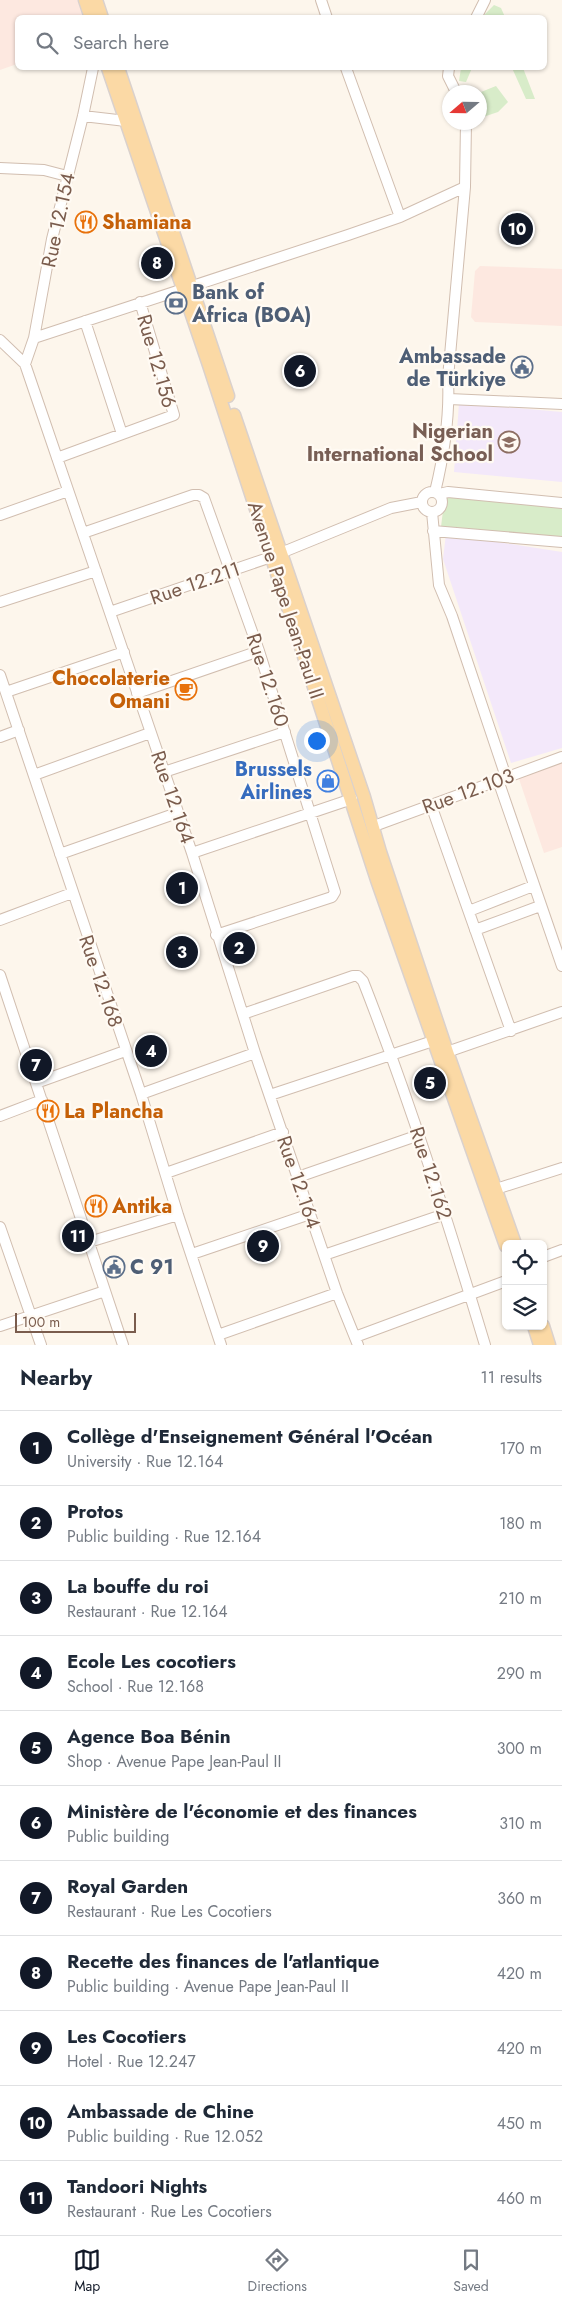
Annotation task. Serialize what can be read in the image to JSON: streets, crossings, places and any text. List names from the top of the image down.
{
  "streets": {
    "main road": ["Avenue Pape Jean-Paul II"],
    "street": [
      "Rue 12.154",
      "Rue 12.156",
      "Rue 12.211",
      "Rue 12.160",
      "Rue 12.103",
      "Rue 12.164",
      "Rue 12.168",
      "Rue 12.162"
    ]
  },
  "crossings": [
    ["Rue 12.154", "Rue 12.164"],
    ["Rue 12.156", "Rue 12.164"],
    ["Rue 12.211", "Avenue Pape Jean-Paul II"],
    ["Rue 12.211", "Rue 12.160"],
    ["Rue 12.211", "Rue 12.164"],
    ["Avenue Pape Jean-Paul II", "Rue 12.103"],
    ["Rue 12.160", "Rue 12.164"],
    ["Rue 12.164", "Rue 12.162"]
  ],
  "places": {
    "restaurant": ["Shamiana", "La Plancha", "Antika"],
    "bank": ["Bank of Africa (BOA)"],
    "public building": ["Ambassade de Türkiye", "C 91"],
    "school or university": ["Nigerian International School"],
    "cafe": ["Chocolaterie Omani"],
    "shop": ["Brussels Airlines"]
  },
  "scale_bar": "100 m",
  "north": "left",
  "page": {
    "search": "Search here",
    "pins": [
      "10",
      "8",
      "6",
      "1",
      "2",
      "3",
      "4",
      "7",
      "5",
      "11",
      "9"
    ],
    "scale": "100 m",
    "heading": ["Nearby", "11 results"],
    "list": [
      {
        "mark": "1",
        "name": "Collège d'Enseignement Général l'Océan",
        "note": "University · Rue 12.164",
        "value": "170 m"
      },
      {
        "mark": "2",
        "name": "Protos",
        "note": "Public building · Rue 12.164",
        "value": "180 m"
      },
      {
        "mark": "3",
        "name": "La bouffe du roi",
        "note": "Restaurant · Rue 12.164",
        "value": "210 m"
      },
      {
        "mark": "4",
        "name": "Ecole Les cocotiers",
        "note": "School · Rue 12.168",
        "value": "290 m"
      },
      {
        "mark": "5",
        "name": "Agence Boa Bénin",
        "note": "Shop · Avenue Pape Jean-Paul II",
        "value": "300 m"
      },
      {
        "mark": "6",
        "name": "Ministère de l'économie et des finances",
        "note": "Public building",
        "value": "310 m"
      },
      {
        "mark": "7",
        "name": "Royal Garden",
        "note": "Restaurant · Rue Les Cocotiers",
        "value": "360 m"
      },
      {
        "mark": "8",
        "name": "Recette des finances de l'atlantique",
        "note": "Public building · Avenue Pape Jean-Paul II",
        "value": "420 m"
      },
      {
        "mark": "9",
        "name": "Les Cocotiers",
        "note": "Hotel · Rue 12.247",
        "value": "420 m"
      },
      {
        "mark": "10",
        "name": "Ambassade de Chine",
        "note": "Public building · Rue 12.052",
        "value": "450 m"
      },
      {
        "mark": "11",
        "name": "Tandoori Nights",
        "note": "Restaurant · Rue Les Cocotiers",
        "value": "460 m"
      }
    ],
    "nav": ["Map", "Directions", "Saved"]
  }
}
